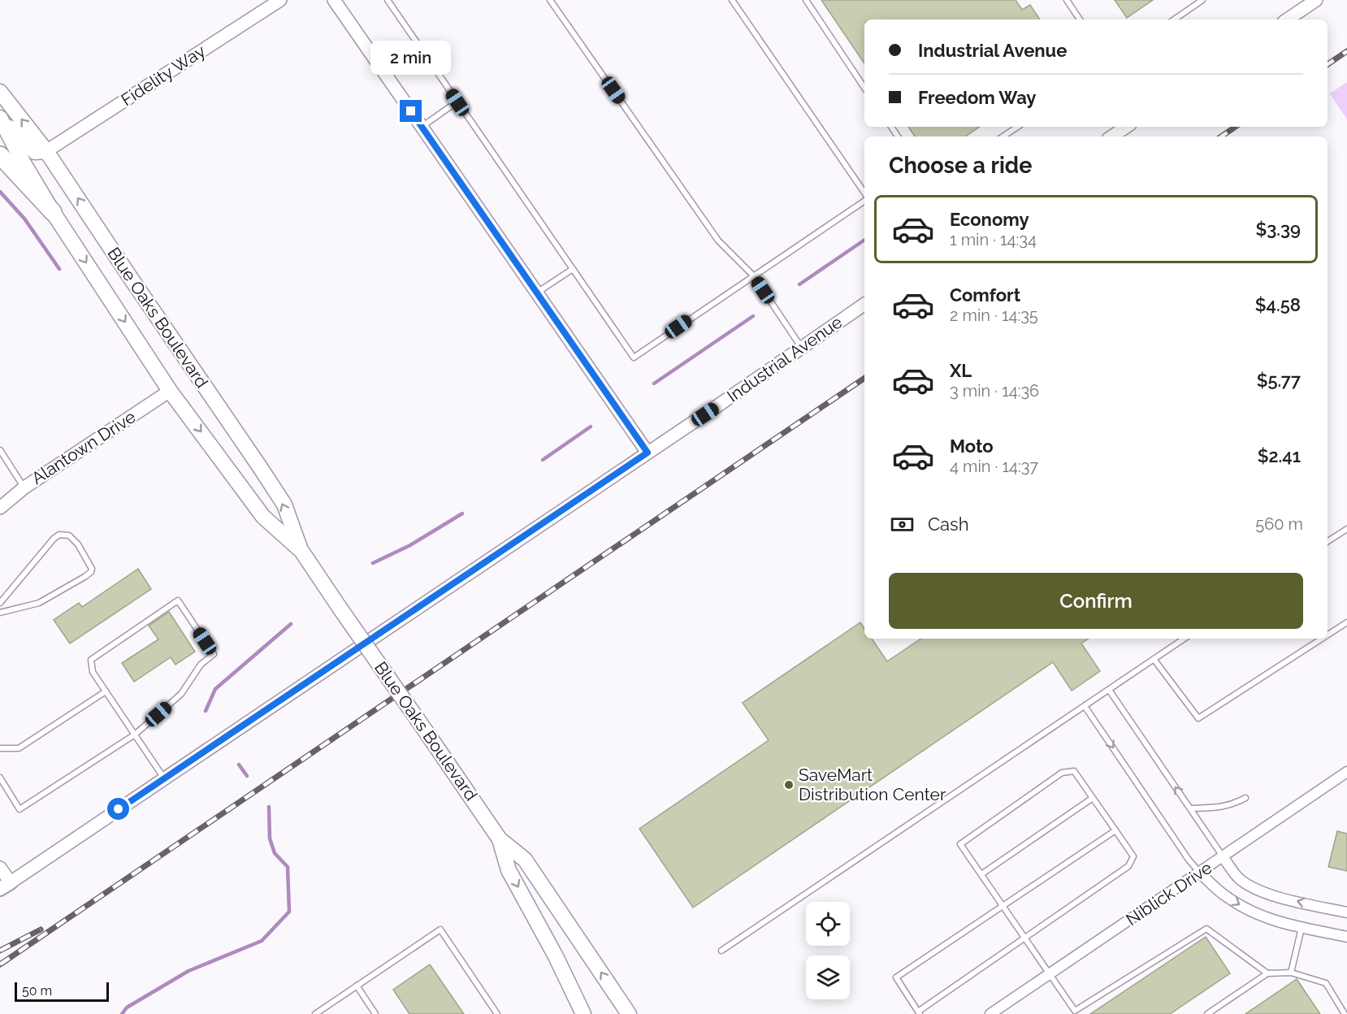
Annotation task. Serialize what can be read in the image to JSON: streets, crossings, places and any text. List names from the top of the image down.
{
  "streets": {
    "main road": ["Blue Oaks Boulevard"],
    "street": [
      "Fidelity Way",
      "Industrial Avenue",
      "Alantown Drive",
      "Niblick Drive"
    ]
  },
  "crossings": [
    ["Fidelity Way", "Blue Oaks Boulevard"],
    ["Blue Oaks Boulevard", "Alantown Drive"]
  ],
  "places": ["SaveMart Distribution Center"],
  "scale_bar": "50 m",
  "page": {
    "banner": ["Industrial Avenue", "Freedom Way"],
    "bubble": "2 min",
    "heading": "Choose a ride",
    "list": [
      {
        "name": "Economy",
        "note": "1 min · 14:34",
        "value": "$3.39"
      },
      {
        "name": "Comfort",
        "note": "2 min · 14:35",
        "value": "$4.58"
      },
      {
        "name": "XL",
        "note": "3 min · 14:36",
        "value": "$5.77"
      },
      {
        "name": "Moto",
        "note": "4 min · 14:37",
        "value": "$2.41"
      }
    ],
    "pay": ["Cash", "560 m"],
    "buttons": "Confirm",
    "scale": "50 m"
  }
}
